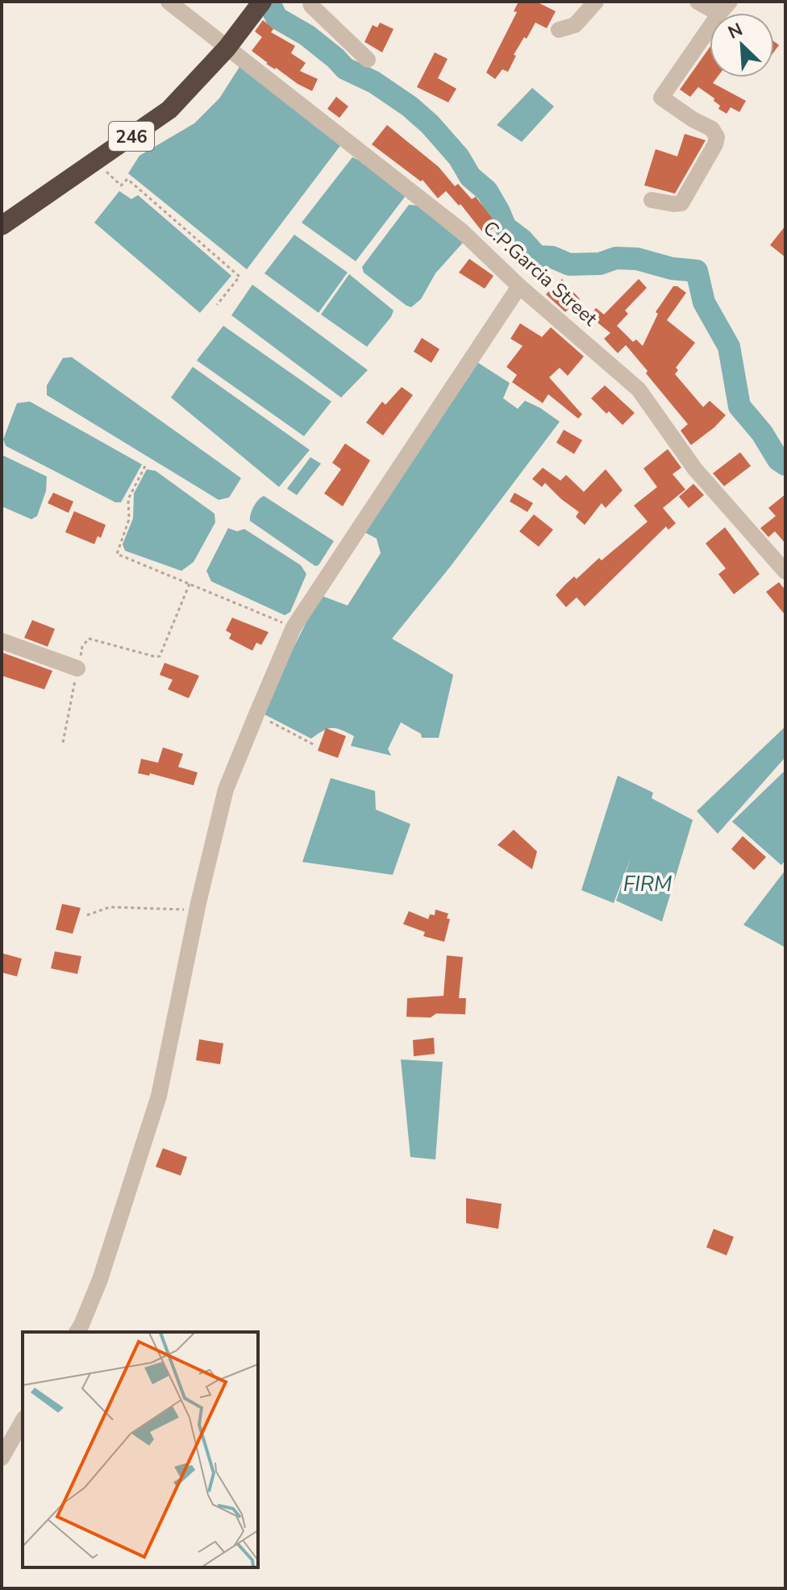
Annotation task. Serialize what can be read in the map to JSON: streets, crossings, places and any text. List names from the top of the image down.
{
  "streets": {
    "highway": ["246"],
    "street": ["C.P.Garcia Street"]
  },
  "crossings": [
    ["246", "C.P.Garcia Street"]
  ],
  "water": ["FIRM"],
  "north": "top left"
}
